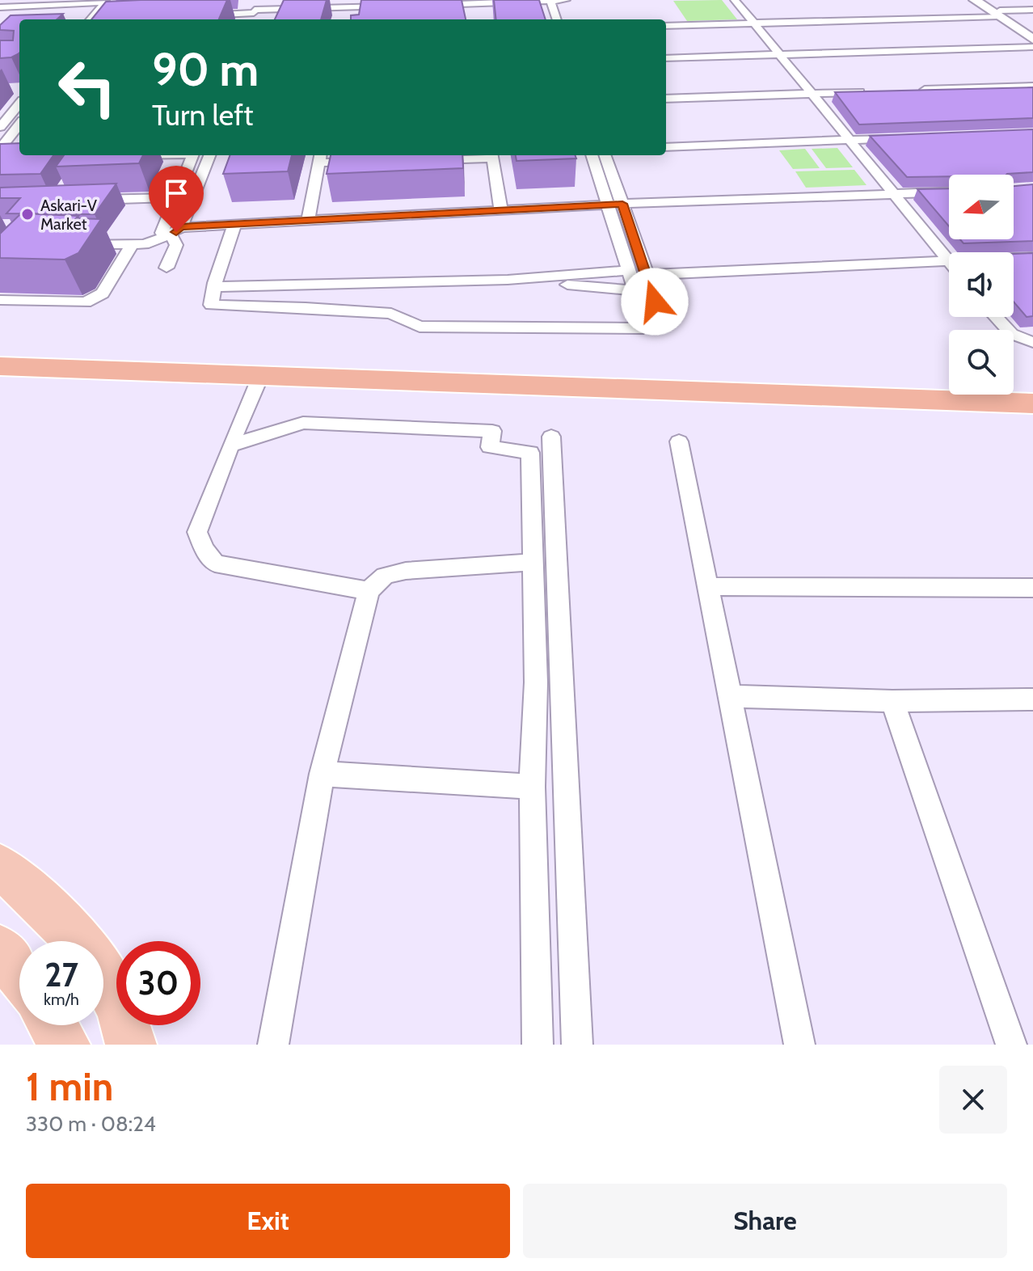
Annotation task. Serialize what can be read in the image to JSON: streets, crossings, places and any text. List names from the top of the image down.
{
  "places": ["Askari-V Market"],
  "north": "left",
  "page": {
    "turn": ["90 m", "Turn left"],
    "speed": "27 km/h",
    "limit": "30",
    "heading": ["1 min", "330 m · 08:24"],
    "buttons": ["Exit", "Share"]
  }
}
